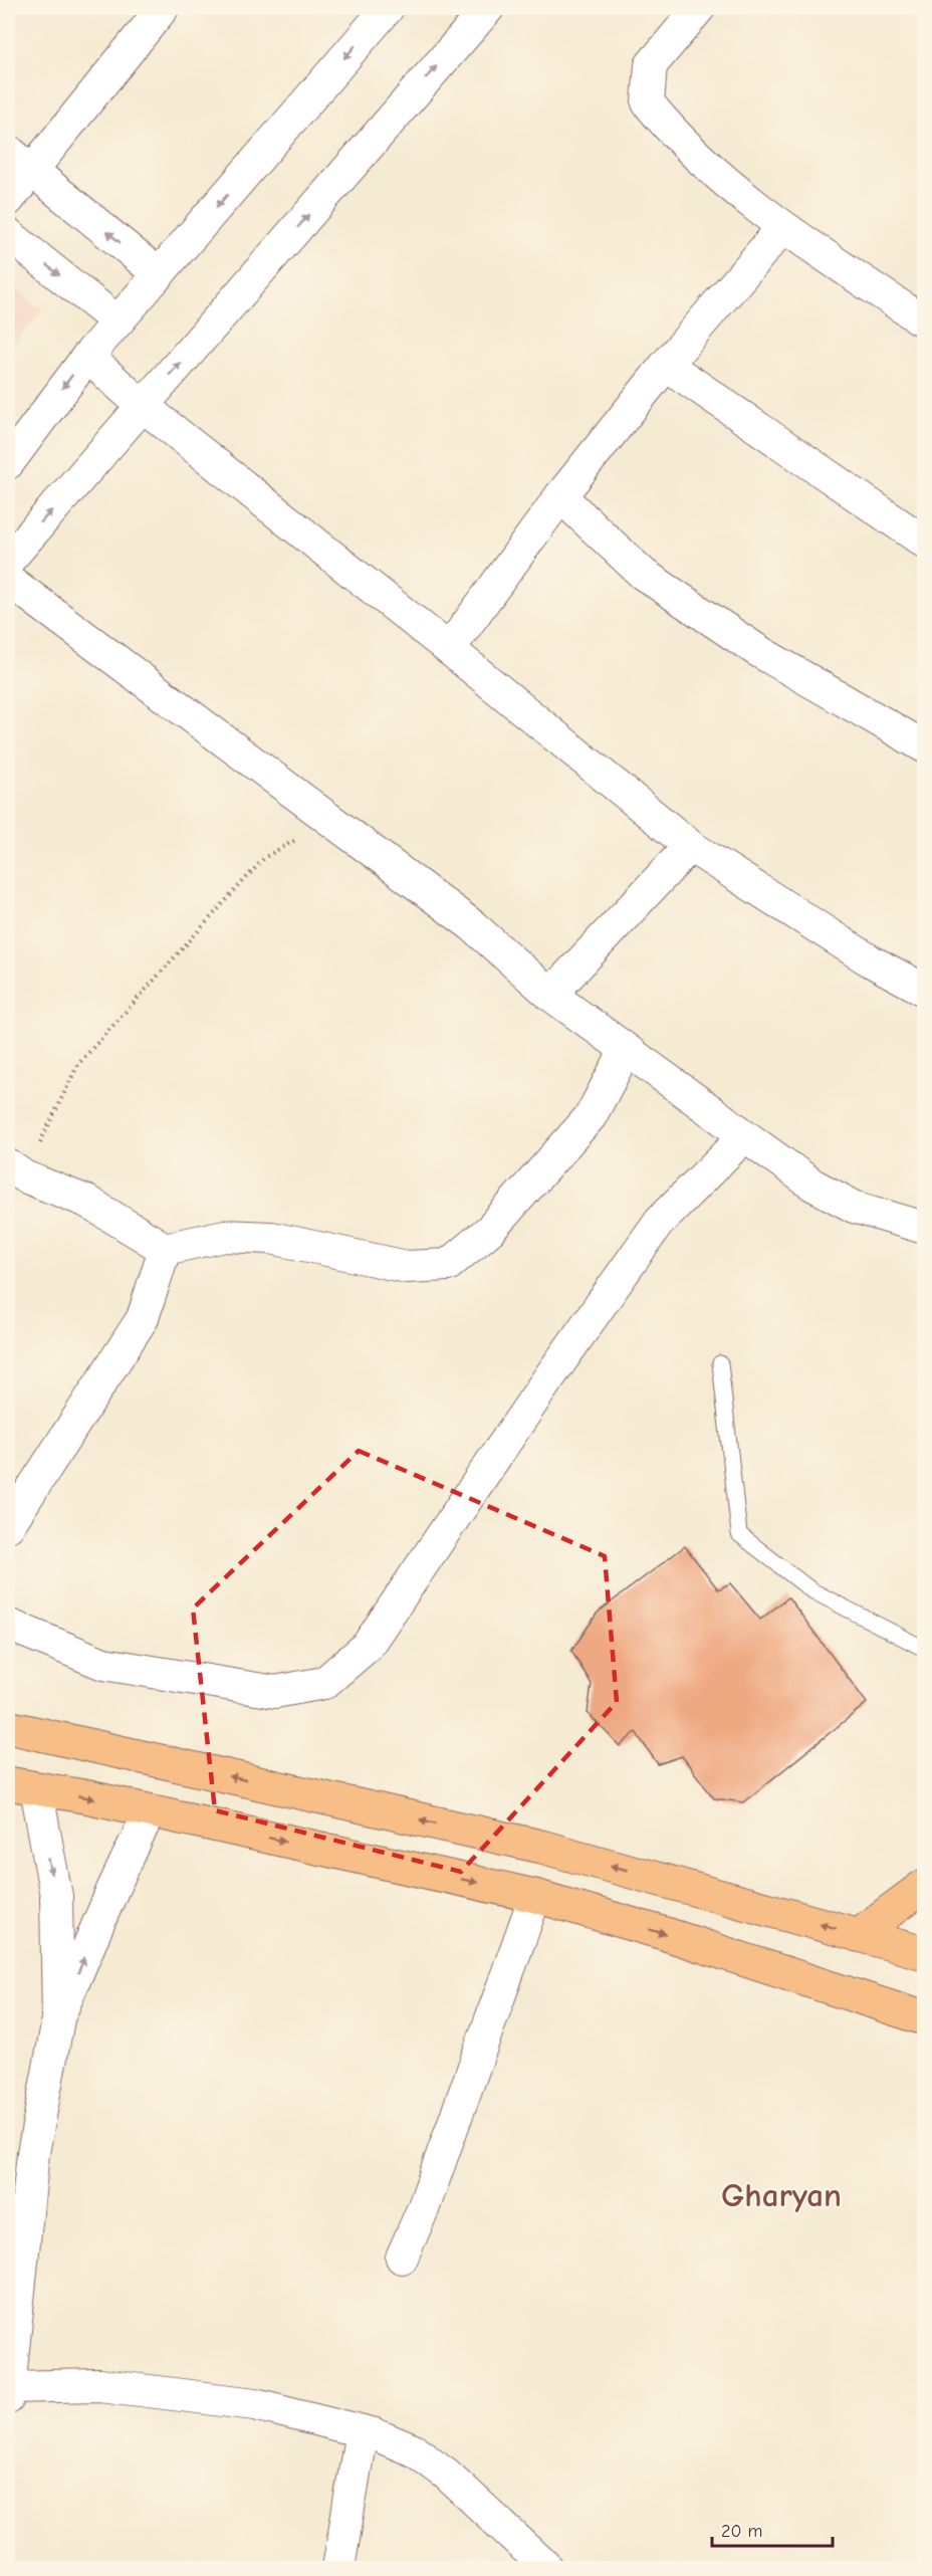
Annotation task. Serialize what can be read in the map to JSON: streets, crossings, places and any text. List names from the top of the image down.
{
  "districts": ["Gharyan"],
  "scale_bar": "20 m"
}
